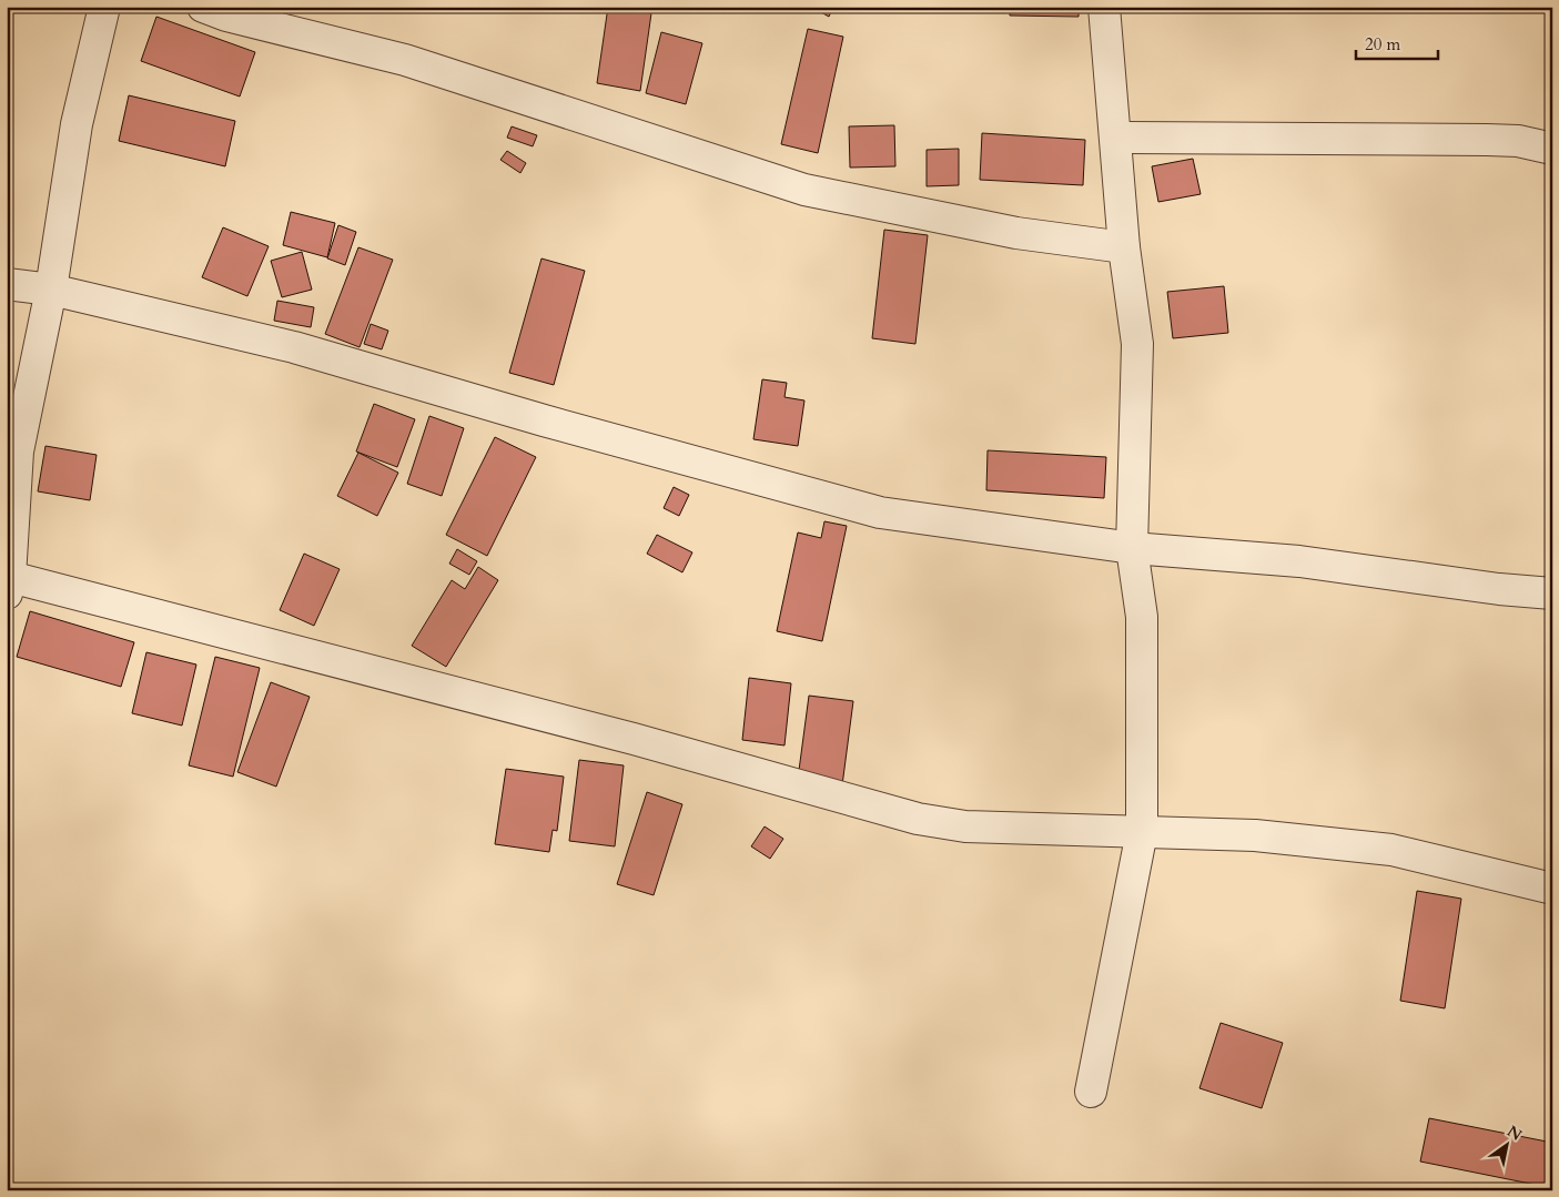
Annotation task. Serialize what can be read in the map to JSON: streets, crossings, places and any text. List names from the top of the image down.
{
  "scale_bar": "20 m",
  "north": "top right"
}
